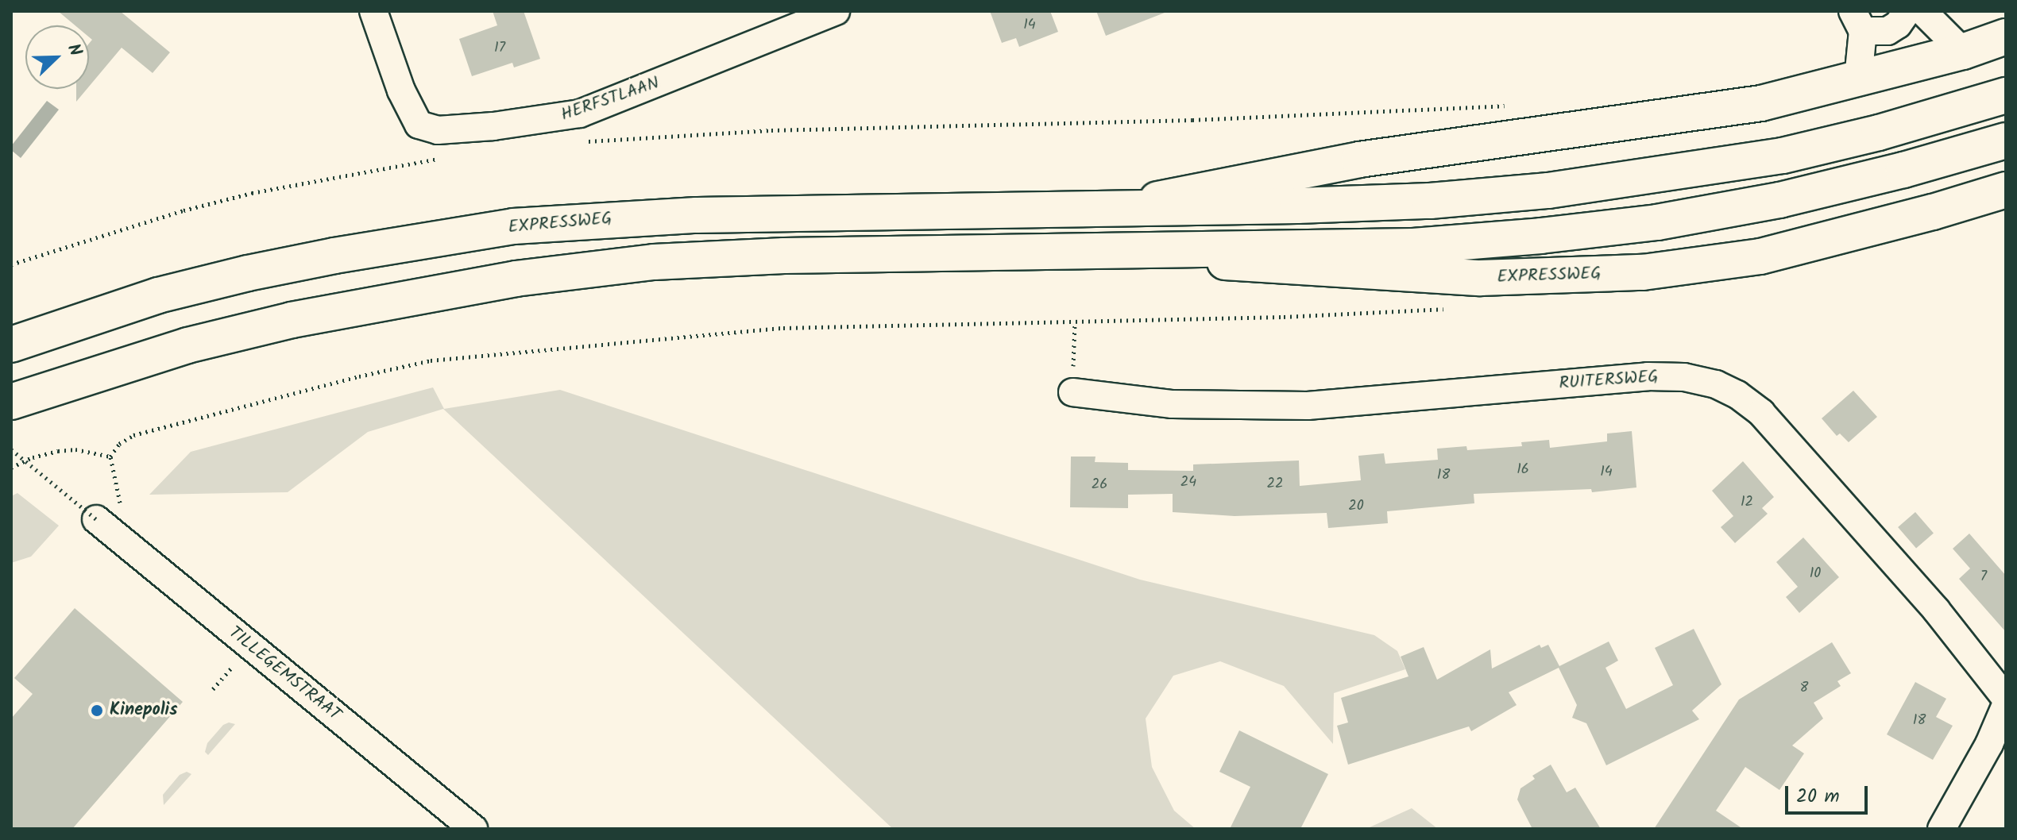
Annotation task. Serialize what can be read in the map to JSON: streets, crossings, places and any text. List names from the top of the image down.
{
  "streets": {
    "main road": ["EXPRESSWEG"],
    "street": ["HERFSTLAAN", "RUITERSWEG", "TILLEGEMSTRAAT"]
  },
  "places": ["Kinepolis"],
  "house_numbers": [
    "14",
    "17",
    "16",
    "14",
    "18",
    "24",
    "22",
    "26",
    "12",
    "20",
    "10",
    "7",
    "8",
    "18"
  ],
  "scale_bar": "20 m",
  "north": "top right"
}
